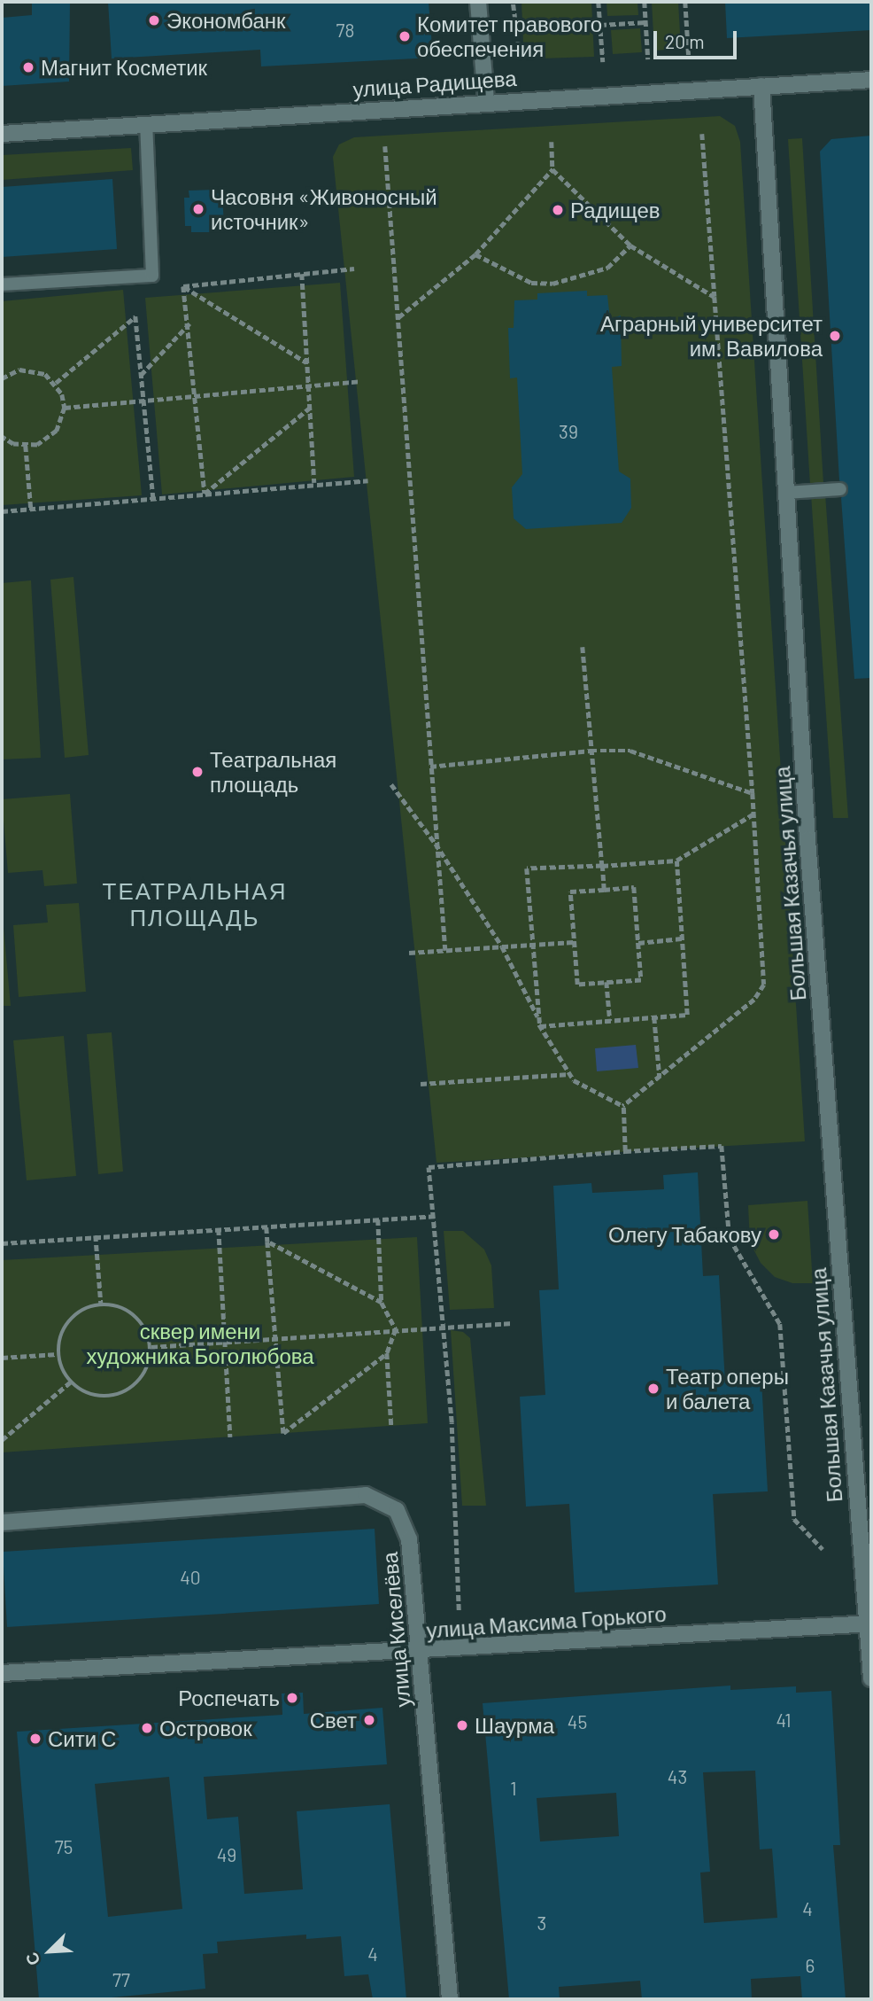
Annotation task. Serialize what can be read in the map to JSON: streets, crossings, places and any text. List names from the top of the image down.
{
  "streets": {
    "street": [
      "улица Радищева",
      "Большая Казачья улица",
      "улица Максима Горького",
      "улица Киселёва"
    ]
  },
  "crossings": [
    ["улица Радищева", "Большая Казачья улица"],
    ["Большая Казачья улица", "улица Максима Горького"],
    ["улица Максима Горького", "улица Киселёва"]
  ],
  "districts": ["ТЕАТРАЛЬНАЯ ПЛОЩАДЬ"],
  "parks": ["сквер имени художника Боголюбова"],
  "places": [
    "Экономбанк",
    "Комитет правового обеспечения",
    "Магнит Косметик",
    "Часовня «Живоносный источник»",
    "Радищев",
    "Аграрный университет им. Вавилова",
    "Театральная площадь",
    "Олегу Табакову",
    "Театр оперы и балета",
    "Роспечать",
    "Свет",
    "Шаурма",
    "Островок",
    "Сити С"
  ],
  "house_numbers": [
    "78",
    "39",
    "40",
    "41",
    "45",
    "43",
    "1",
    "75",
    "49",
    "4",
    "3",
    "4",
    "6",
    "77"
  ],
  "scale_bar": "20 m",
  "north": "bottom left"
}
